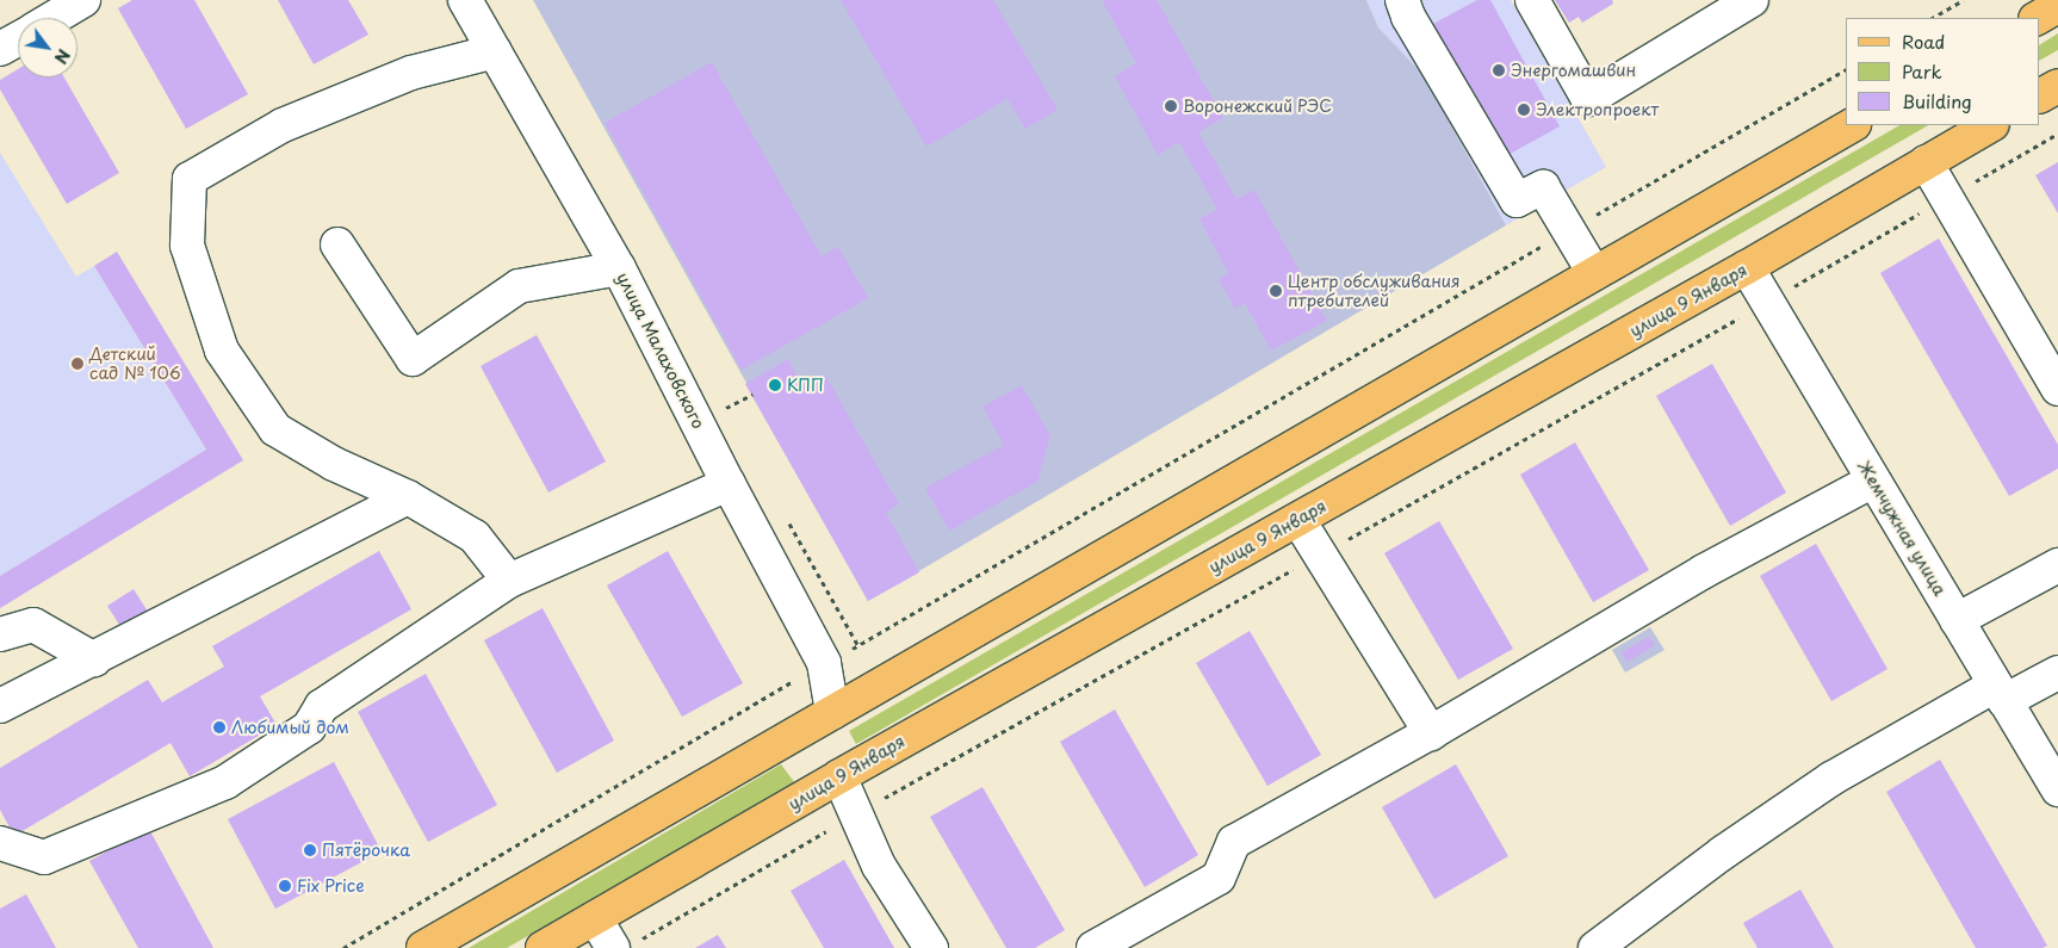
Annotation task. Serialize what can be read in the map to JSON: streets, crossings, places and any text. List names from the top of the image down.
{
  "streets": {
    "main road": ["улица 9 Января"],
    "street": ["улица Малаховского", "Жемчужная улица"]
  },
  "crossings": [
    ["улица 9 Января", "Жемчужная улица"]
  ],
  "places": [
    "Энергомашвин",
    "Воронежский РЭС",
    "Электропроект",
    "Центр обслуживания птребителей",
    "Детский сад № 106",
    "КПП",
    "Любимый дом",
    "Пятёрочка",
    "Fix Price"
  ],
  "legend": ["Road", "Park", "Building"],
  "north": "bottom right"
}
